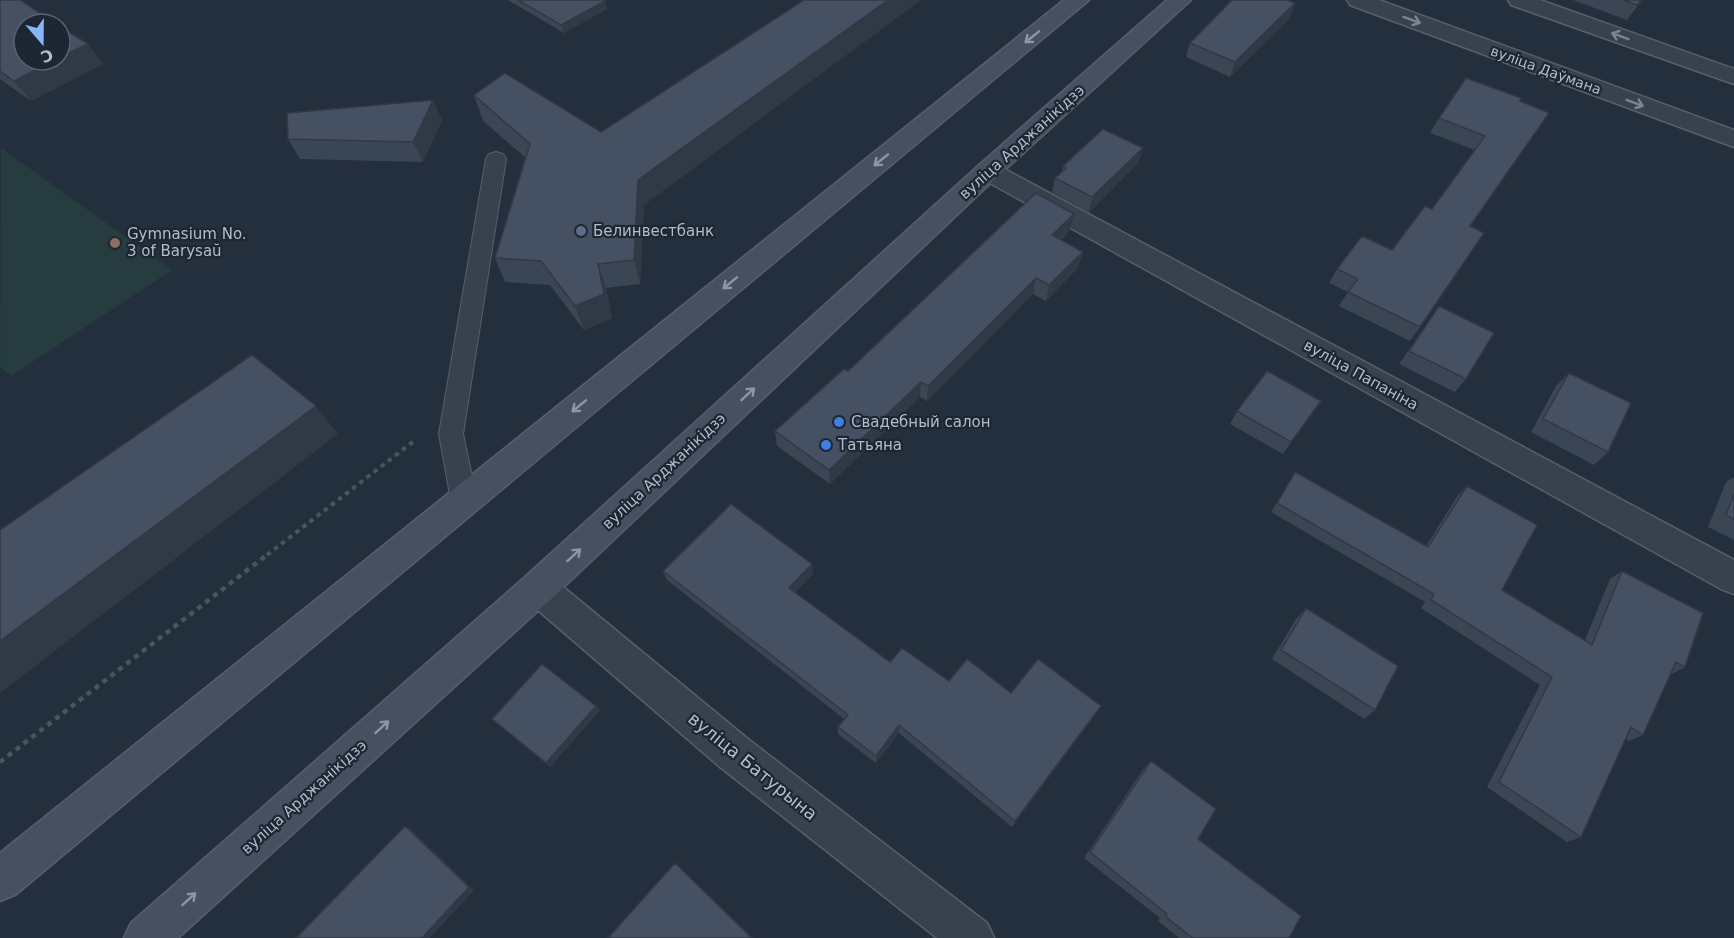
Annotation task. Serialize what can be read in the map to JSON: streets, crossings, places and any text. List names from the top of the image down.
{
  "streets": {
    "main road": ["вуліца Арджанікідзэ"],
    "street": ["вуліца Даўмана", "вуліца Папаніна", "вуліца Батурына"]
  },
  "crossings": [
    ["вуліца Арджанікідзэ", "вуліца Папаніна"],
    ["вуліца Арджанікідзэ", "вуліца Батурына"]
  ],
  "places": [
    "Белинвестбанк",
    "Gymnasium No. 3 of Barysaŭ",
    "Свадебный салон",
    "Татьяна"
  ],
  "north": "bottom"
}
